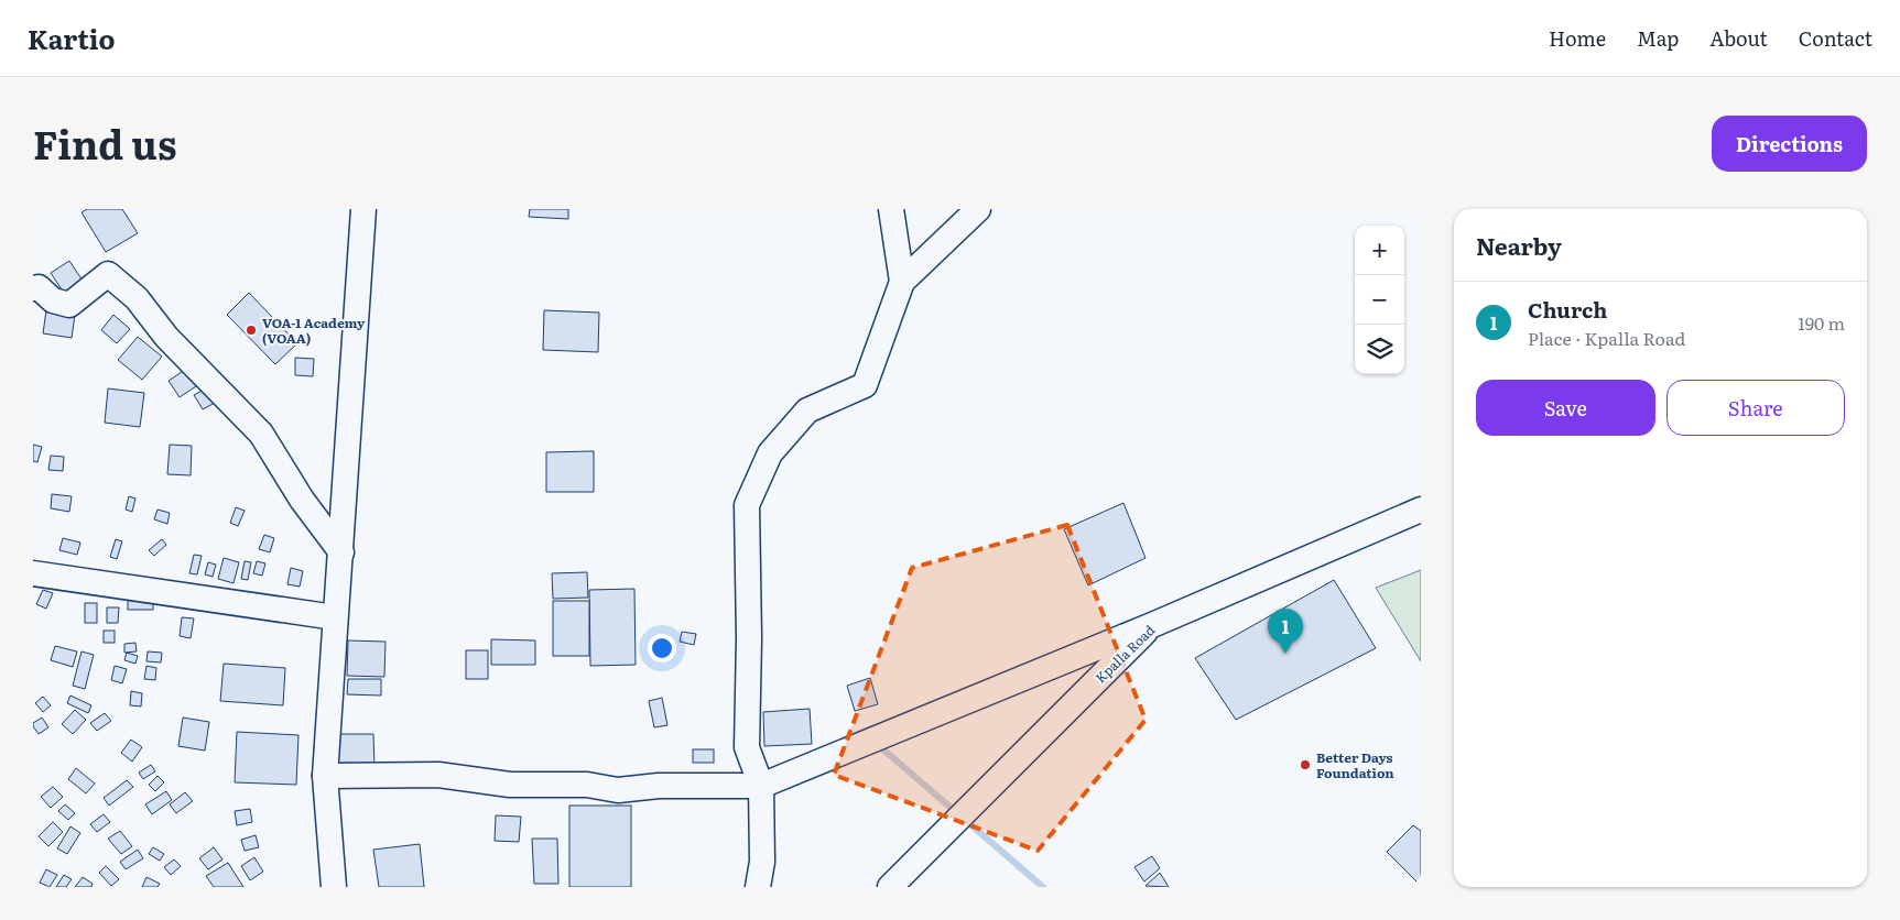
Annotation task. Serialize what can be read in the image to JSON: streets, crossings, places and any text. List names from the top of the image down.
{
  "streets": {
    "street": ["Kpalla Road"]
  },
  "places": ["VOA-1 Academy (VOAA)", "Better Days Foundation"],
  "page": {
    "header": "Kartio",
    "nav": [
      "Home",
      "Map",
      "About",
      "Contact"
    ],
    "title": "Find us",
    "buttons": [
      "Directions",
      ["Save", "Share"]
    ],
    "heading": "Nearby",
    "map_buttons": ["+", "−"],
    "list": [
      {
        "mark": "1",
        "name": "Church",
        "note": "Place · Kpalla Road",
        "value": "190 m"
      }
    ],
    "pins": "1"
  }
}
